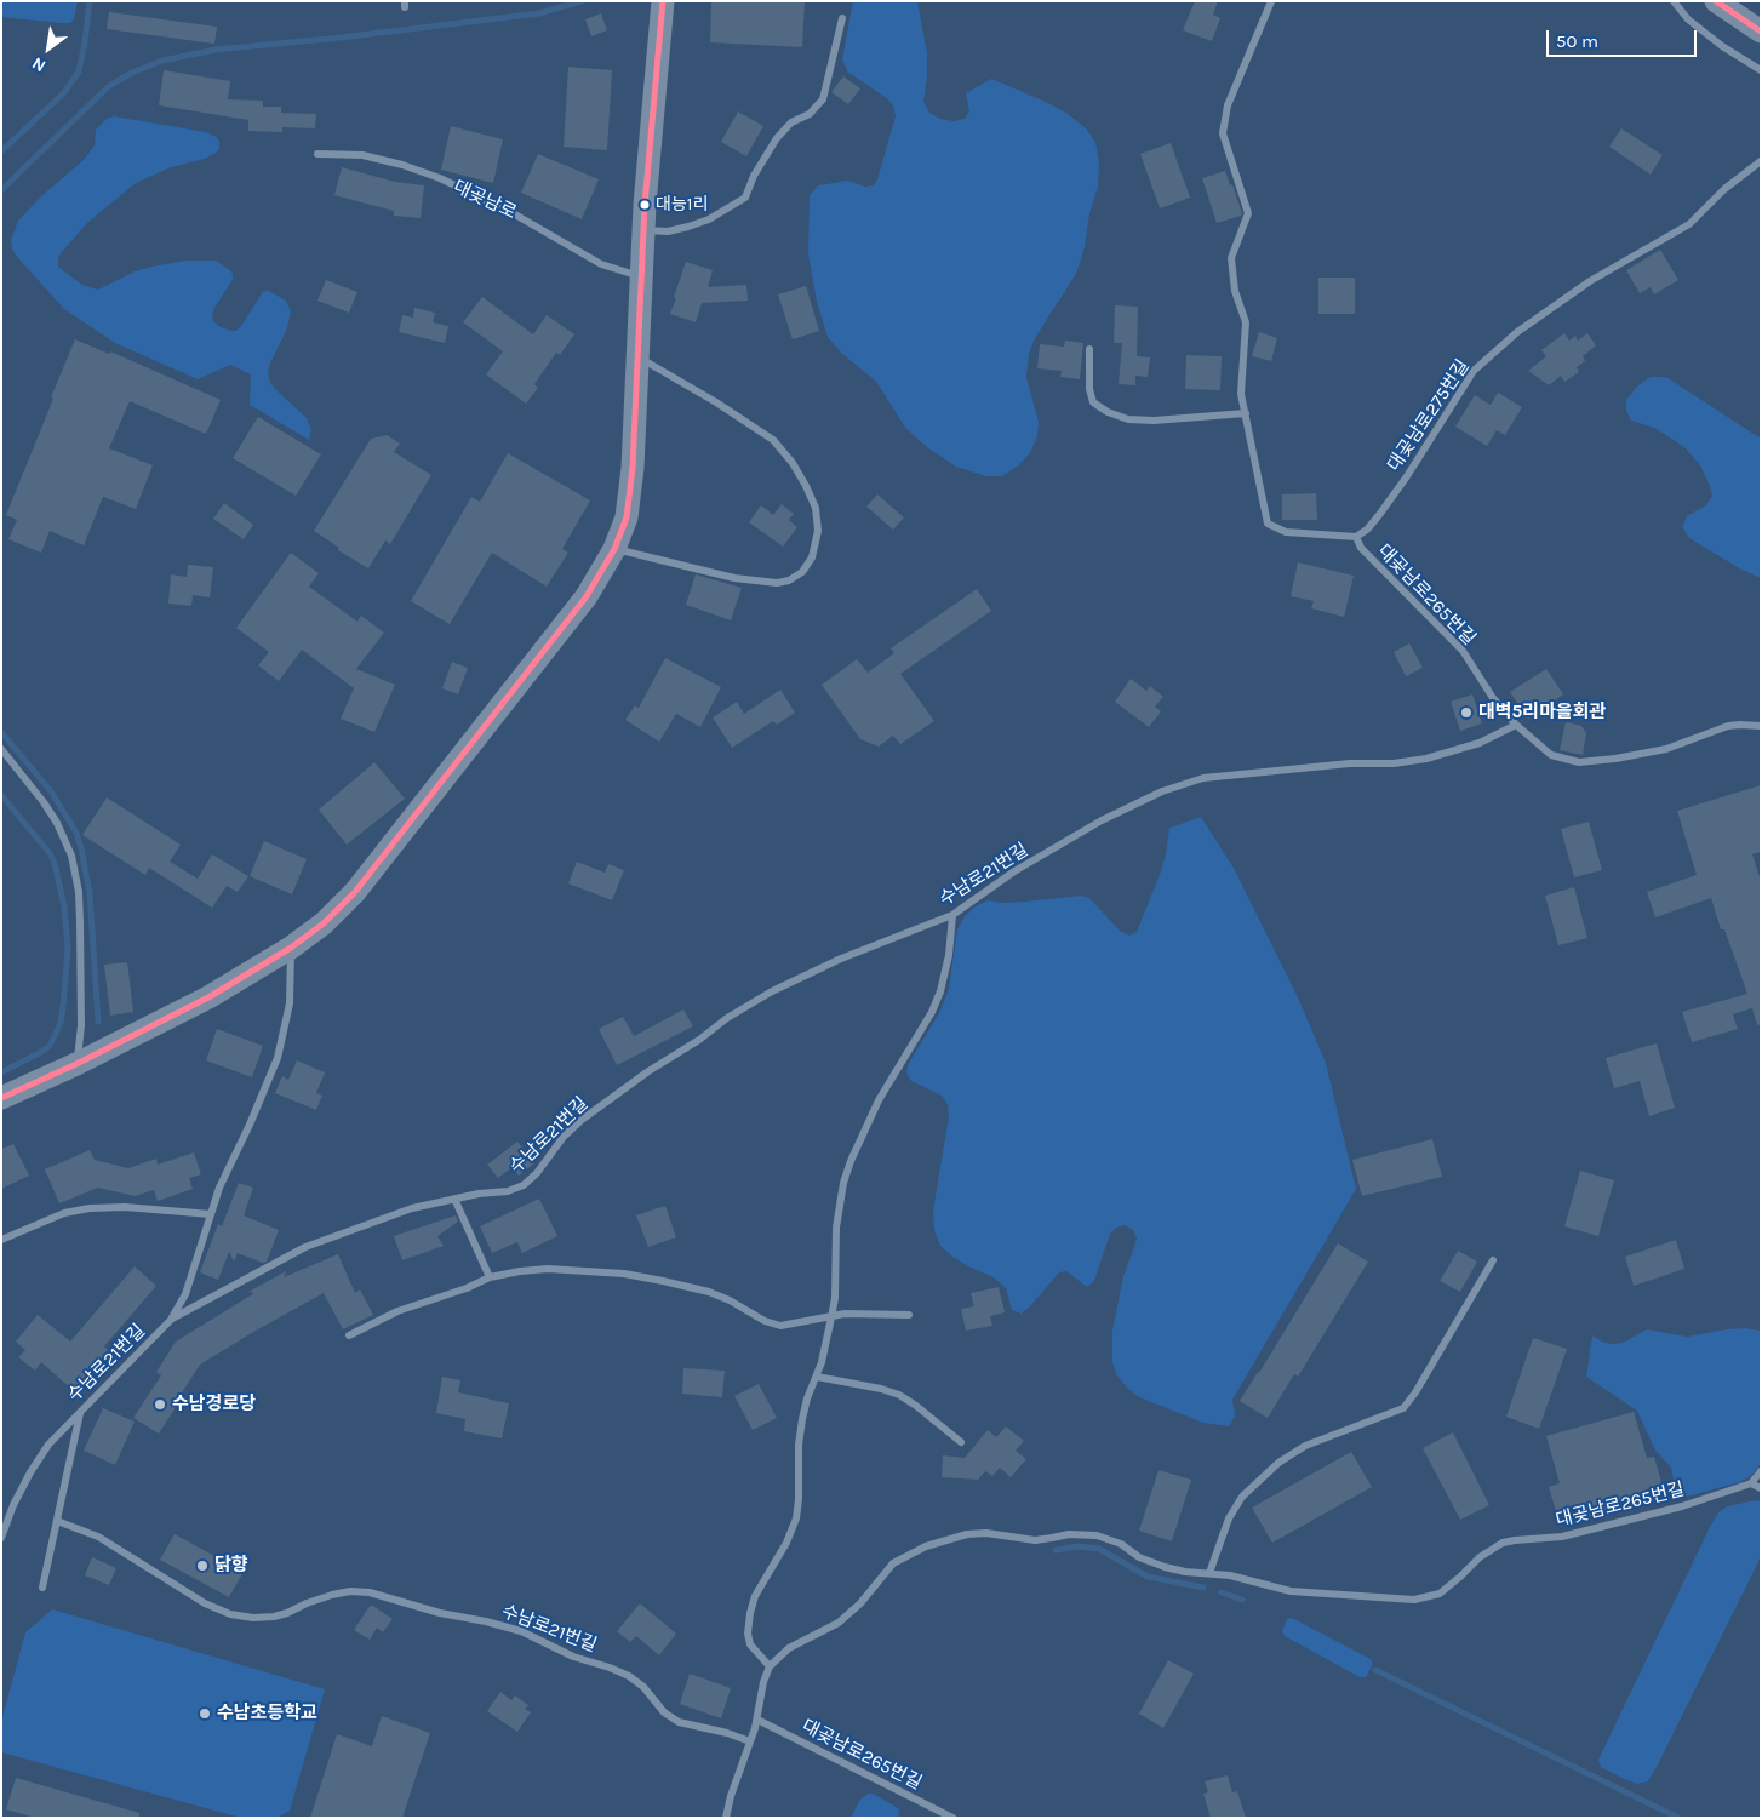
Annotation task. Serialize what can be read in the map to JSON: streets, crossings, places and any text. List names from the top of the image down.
{
  "streets": {
    "lane": [
      "대곶남로",
      "대곶남로275번길",
      "대곶남로265번길",
      "수남로21번길"
    ]
  },
  "crossings": [
    ["대곶남로275번길", "대곶남로265번길"],
    ["대곶남로265번길", "수남로21번길"]
  ],
  "places": [
    "대능1리",
    "대벽5리마을회관",
    "수남경로당",
    "닭향",
    "수남초등학교"
  ],
  "scale_bar": "50 m",
  "north": "bottom left"
}
